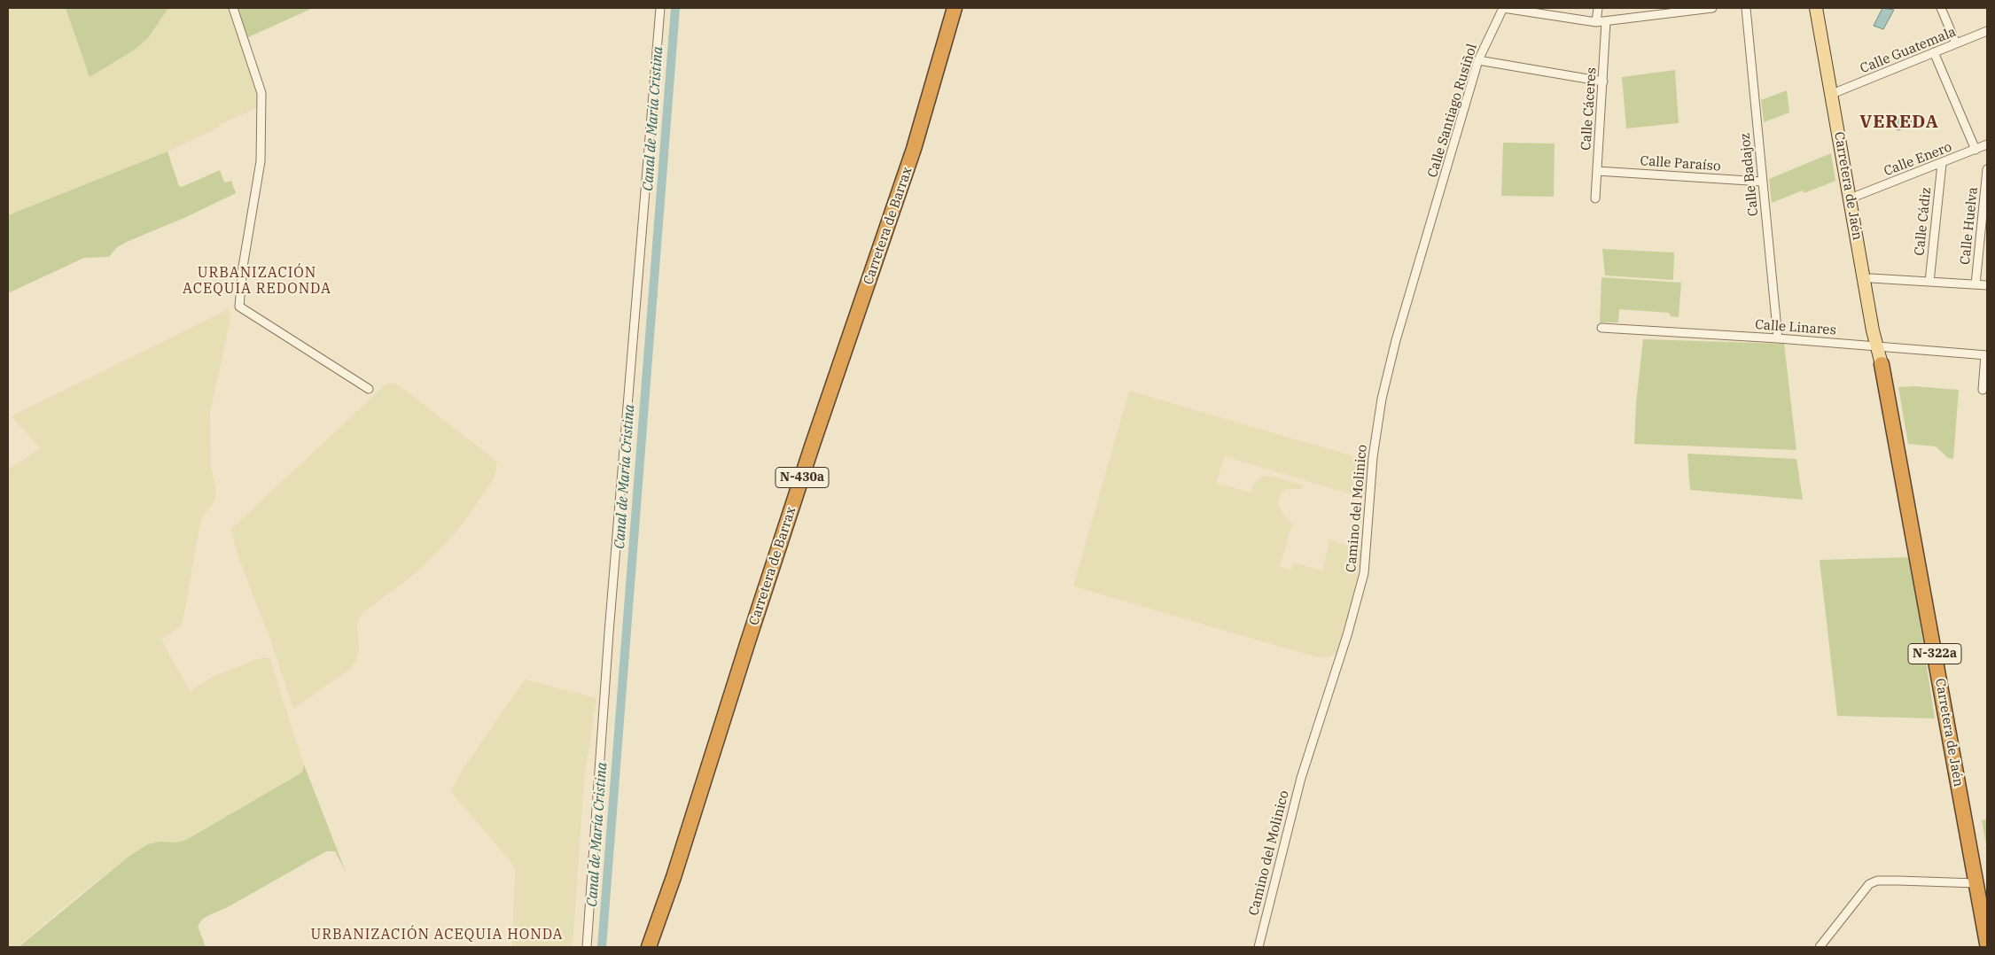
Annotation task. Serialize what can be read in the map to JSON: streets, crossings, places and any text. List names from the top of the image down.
{
  "streets": {
    "highway": [
      "Carretera de Jaén",
      "Carretera de Barrax",
      "N-430a",
      "N-322a"
    ],
    "street": [
      "Calle Guatemala",
      "Calle Cáceres",
      "Calle Santiago Rusiñol",
      "Calle Enero",
      "Calle Paraíso",
      "Calle Badajoz",
      "Calle Cádiz",
      "Calle Huelva",
      "Calle Linares",
      "Camino del Molinico"
    ]
  },
  "crossings": [
    ["Calle Guatemala", "Carretera de Jaén"],
    ["Calle Cáceres", "Calle Paraíso"],
    ["Calle Santiago Rusiñol", "Camino del Molinico"],
    ["Calle Enero", "Carretera de Jaén"],
    ["Calle Enero", "Calle Cádiz"],
    ["Calle Paraíso", "Calle Badajoz"],
    ["Calle Badajoz", "Calle Linares"],
    ["Carretera de Jaén", "Calle Linares"]
  ],
  "districts": ["VEREDA", "URBANIZACIÓN ACEQUIA REDONDA", "URBANIZACIÓN ACEQUIA HONDA"],
  "water": ["Canal de María Cristina"]
}
